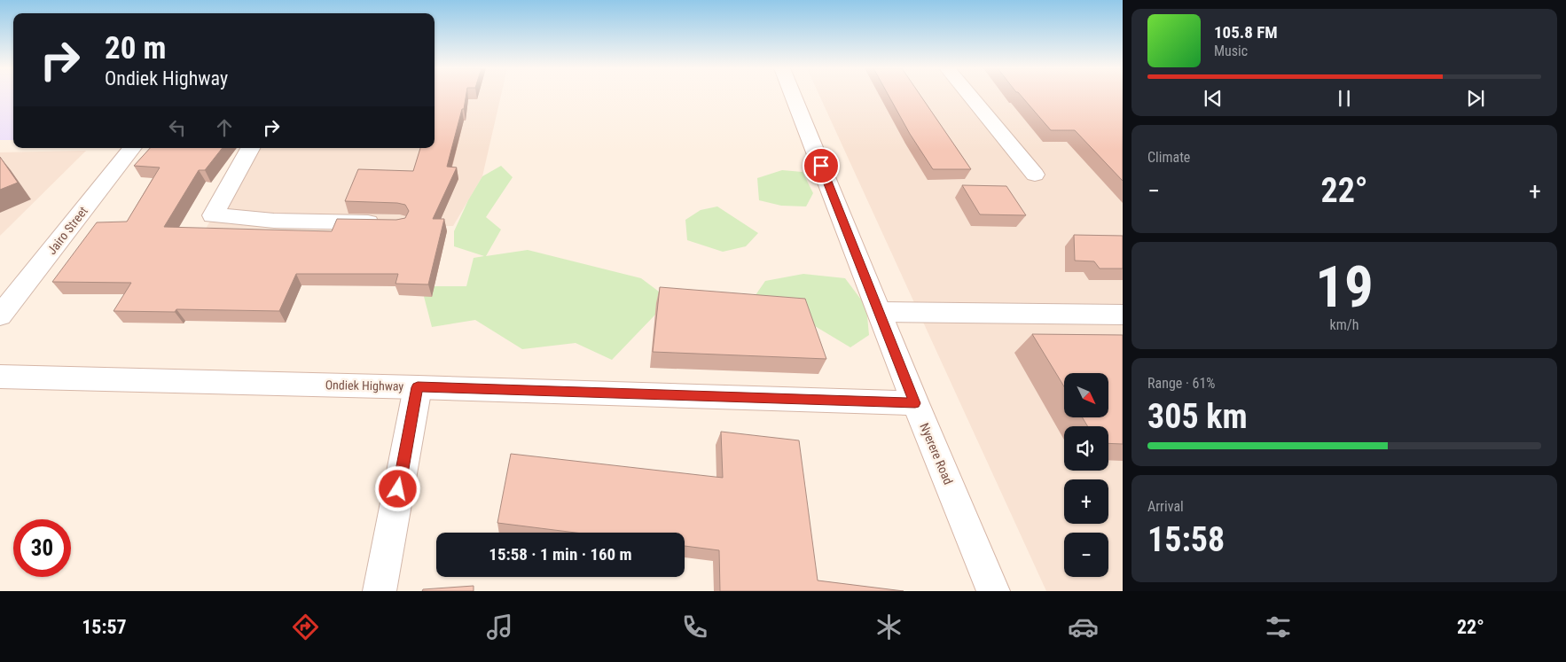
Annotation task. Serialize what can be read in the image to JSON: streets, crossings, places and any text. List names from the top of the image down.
{
  "streets": {
    "main road": ["Jairo Street", "Ondiek Highway", "Nyerere Road"]
  },
  "crossings": [
    ["Ondiek Highway", "Nyerere Road"]
  ],
  "north": "bottom right",
  "page": {
    "turn": ["20 m", "Ondiek Highway"],
    "song": ["105.8 FM", "Music"],
    "tile": [
      "Climate",
      ["19", "km/h"],
      ["Range · 61%", "305 km"],
      ["Arrival", "15:58"]
    ],
    "heat": ["−", "22°", "+"],
    "map_buttons": ["+", "−"],
    "limit": "30",
    "trip": "15:58 · 1 min · 160 m",
    "tabs": ["15:57", "22°"]
  }
}
